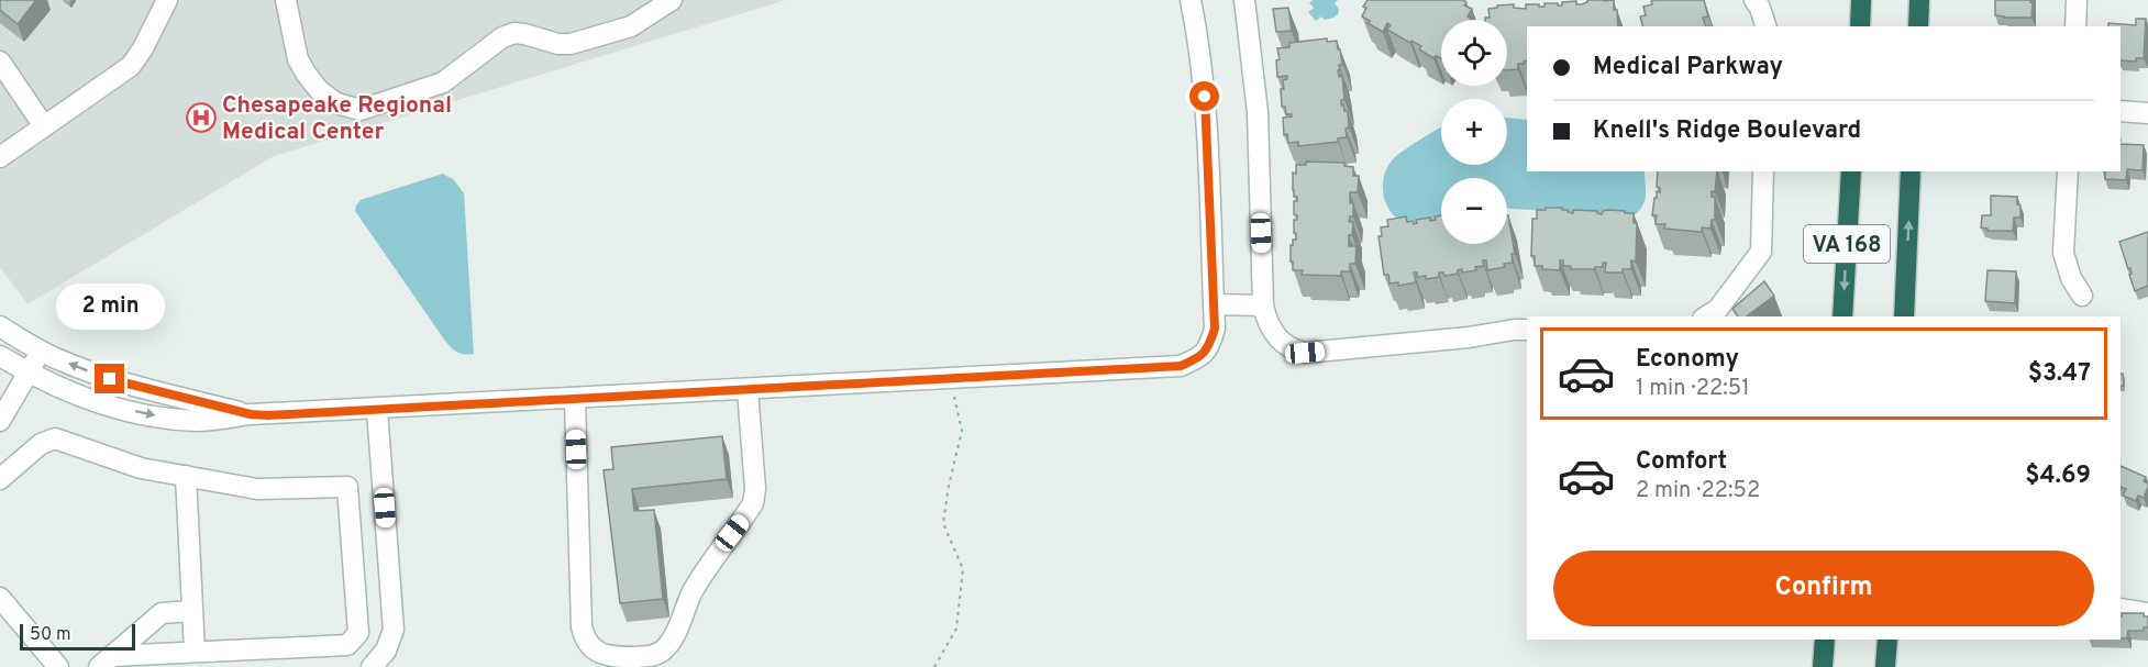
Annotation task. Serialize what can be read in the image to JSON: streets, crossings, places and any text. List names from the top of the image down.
{
  "streets": {
    "highway": ["VA 168"]
  },
  "places": {
    "hospital": ["Chesapeake Regional Medical Center"]
  },
  "scale_bar": "50 m",
  "page": {
    "map_buttons": ["+", "−"],
    "banner": ["Medical Parkway", "Knell's Ridge Boulevard"],
    "bubble": "2 min",
    "list": [
      {
        "name": "Economy",
        "note": "1 min · 22:51",
        "value": "$3.47"
      },
      {
        "name": "Comfort",
        "note": "2 min · 22:52",
        "value": "$4.69"
      }
    ],
    "buttons": "Confirm",
    "scale": "50 m"
  }
}
